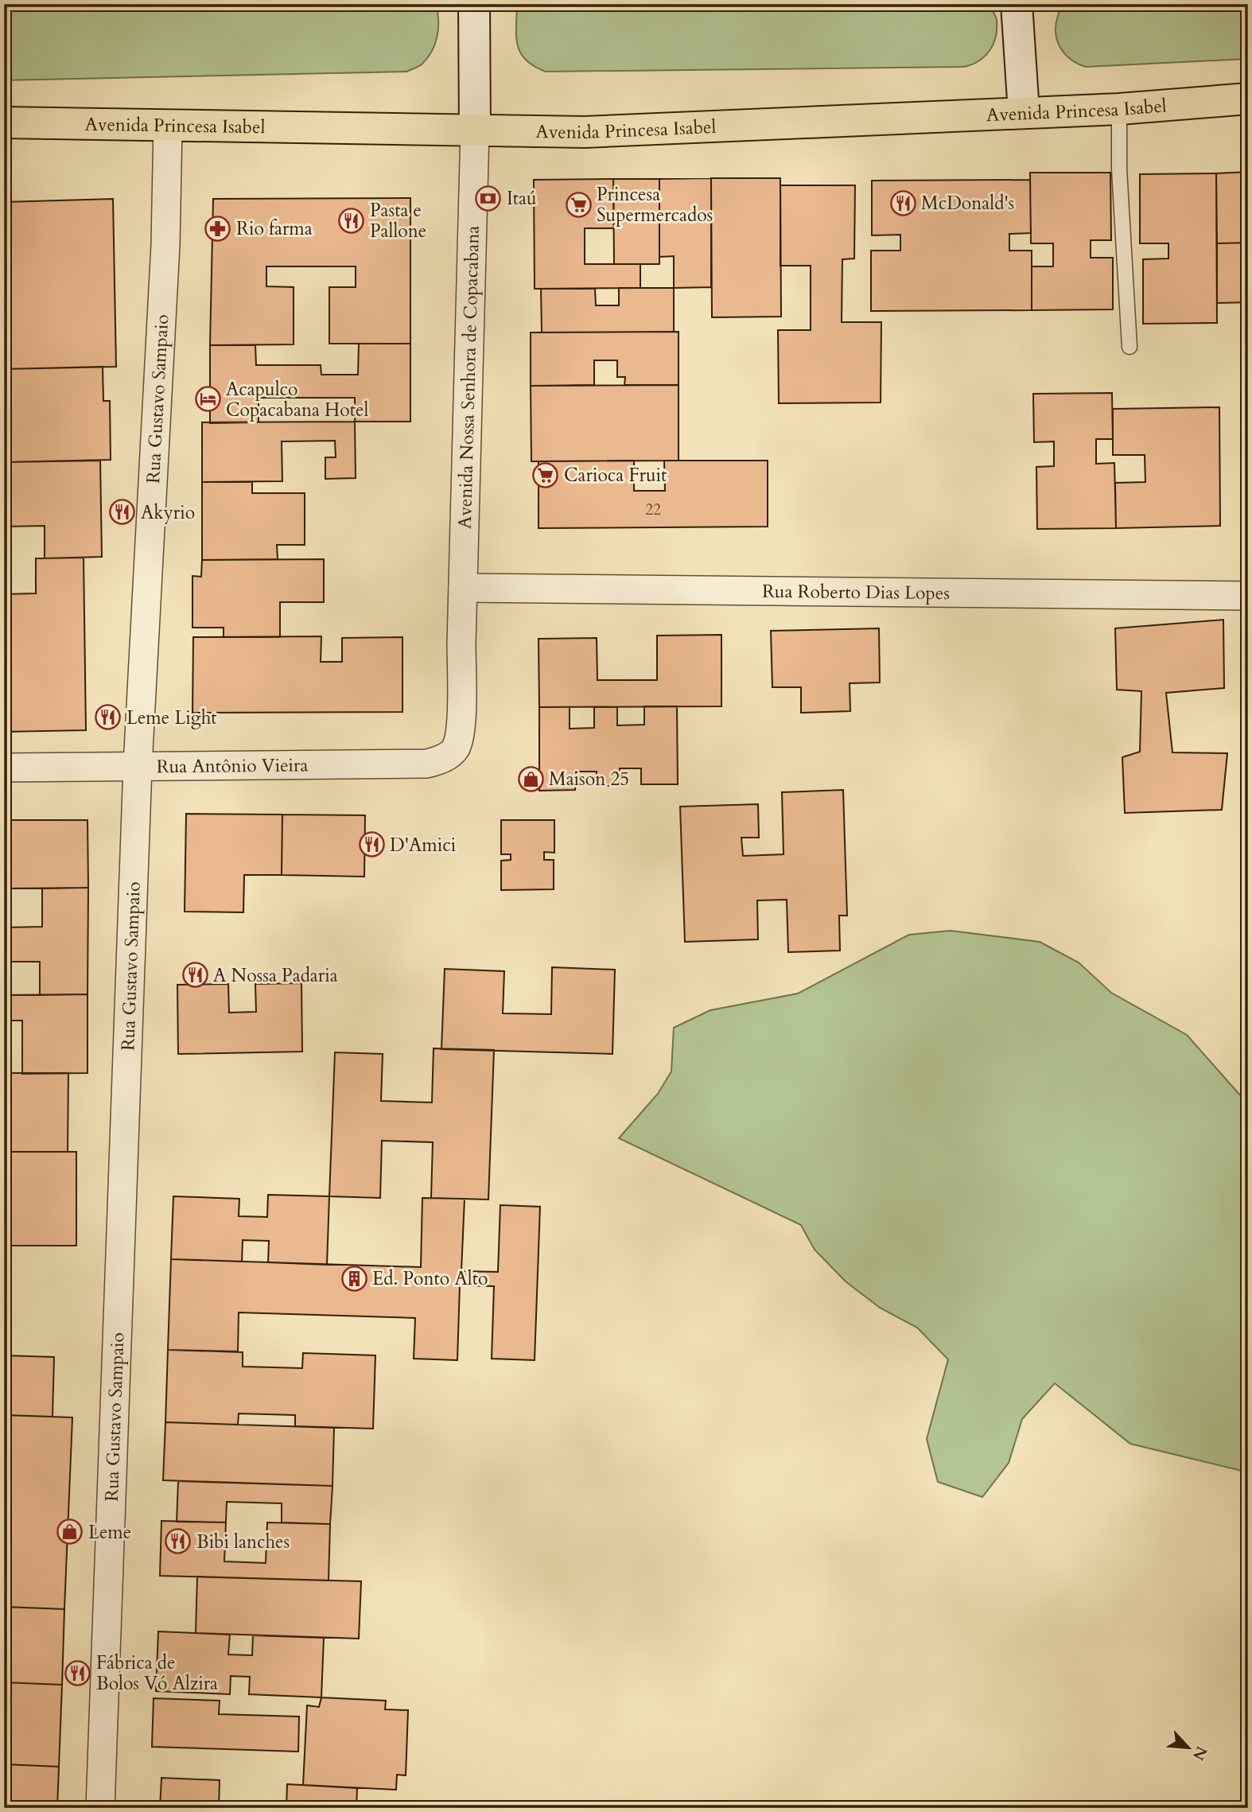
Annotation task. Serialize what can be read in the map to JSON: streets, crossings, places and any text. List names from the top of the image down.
{
  "streets": {
    "highway": ["Avenida Princesa Isabel"],
    "main road": ["Avenida Nossa Senhora de Copacabana"],
    "street": ["Rua Gustavo Sampaio", "Rua Roberto Dias Lopes", "Rua Antônio Vieira"]
  },
  "crossings": [
    ["Avenida Princesa Isabel", "Avenida Nossa Senhora de Copacabana"],
    ["Avenida Princesa Isabel", "Rua Gustavo Sampaio"],
    ["Avenida Nossa Senhora de Copacabana", "Rua Roberto Dias Lopes"],
    ["Avenida Nossa Senhora de Copacabana", "Rua Antônio Vieira"],
    ["Rua Gustavo Sampaio", "Rua Antônio Vieira"]
  ],
  "places": {
    "bank": ["Itaú"],
    "restaurant": [
      "McDonald's",
      "Pasta e Pallone",
      "Akyrio",
      "Leme Light",
      "D'Amici",
      "A Nossa Padaria",
      "Bibi lanches",
      "Fábrica de Bolos Vó Alzira"
    ],
    "supermarket": ["Princesa Supermercados", "Carioca Fruit"],
    "pharmacy": ["Rio farma"],
    "hotel": ["Acapulco Copacabana Hotel"],
    "shop": ["Maison 25", "Leme"],
    "building": ["Ed. Ponto Alto"]
  },
  "house_numbers": ["22"],
  "north": "bottom right"
}
